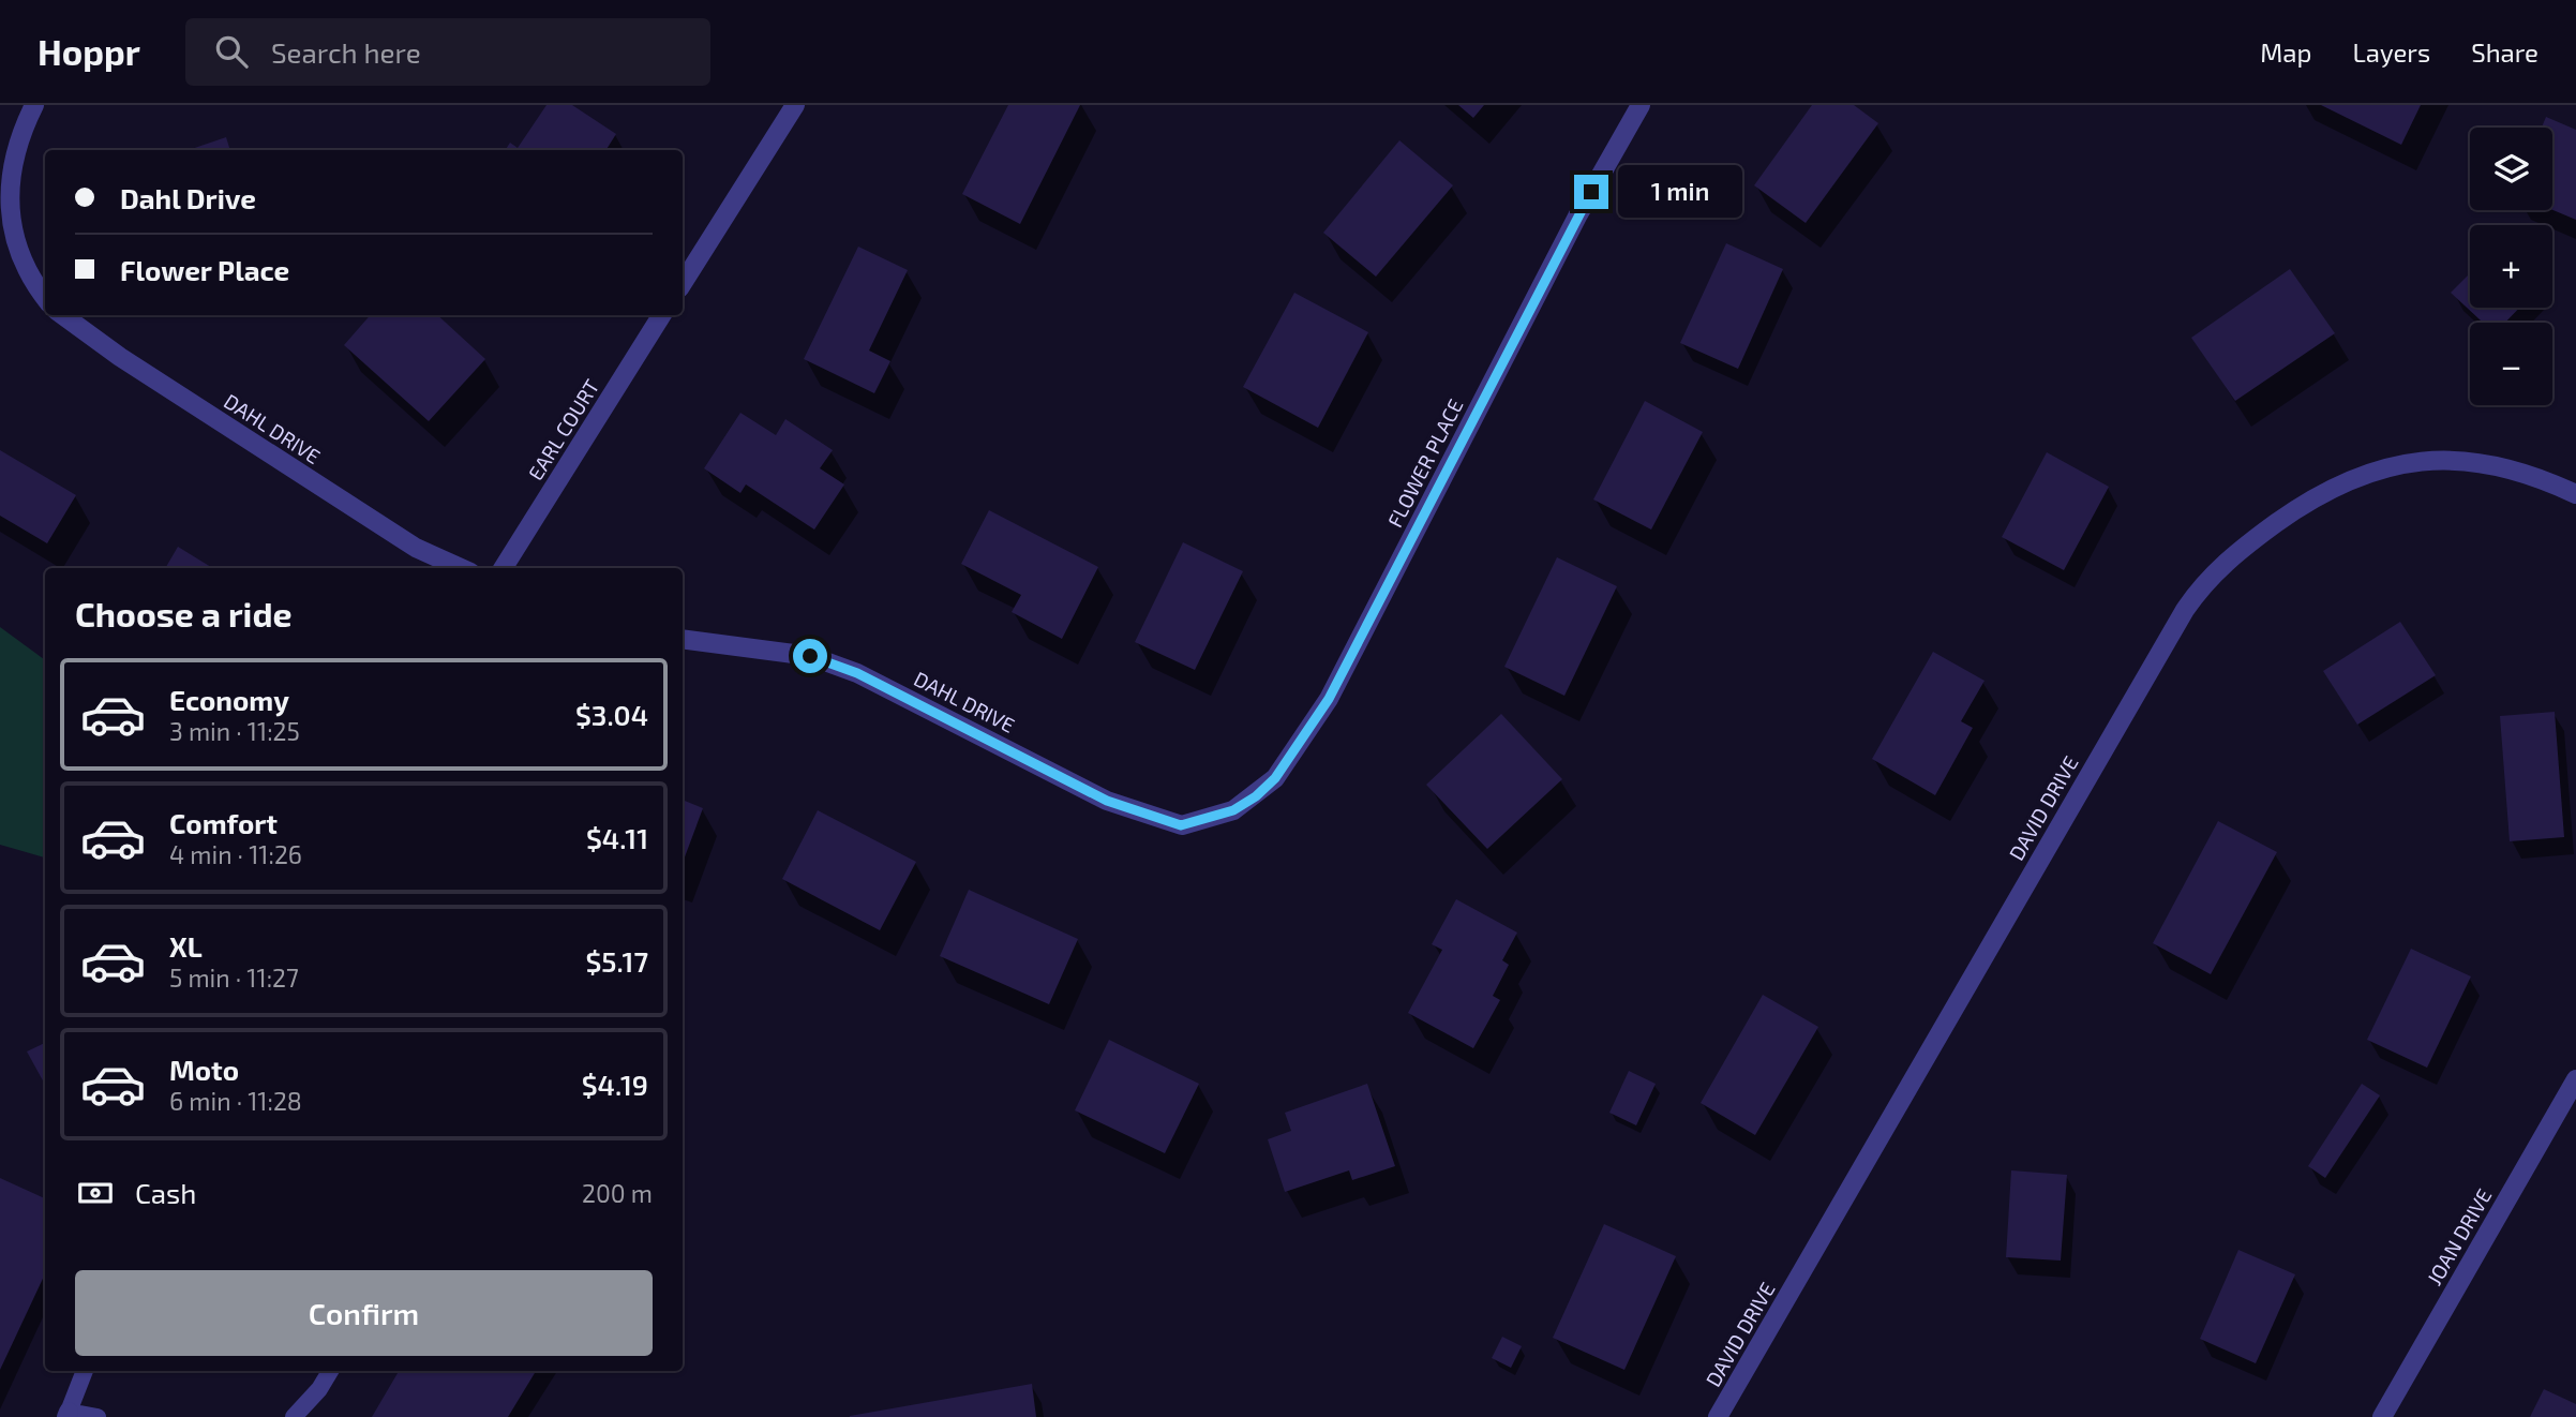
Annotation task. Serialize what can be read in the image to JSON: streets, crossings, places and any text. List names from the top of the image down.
{
  "streets": {
    "street": [
      "DAHL DRIVE",
      "EARL COURT",
      "FLOWER PLACE",
      "DAVID DRIVE",
      "JOAN DRIVE"
    ]
  },
  "crossings": [
    ["DAHL DRIVE", "FLOWER PLACE"]
  ],
  "page": {
    "header": "Hoppr",
    "search": "Search here",
    "nav": ["Map", "Layers", "Share"],
    "map_buttons": ["+", "−"],
    "banner": ["Dahl Drive", "Flower Place"],
    "bubble": "1 min",
    "heading": "Choose a ride",
    "list": [
      {
        "name": "Economy",
        "note": "3 min · 11:25",
        "value": "$3.04"
      },
      {
        "name": "Comfort",
        "note": "4 min · 11:26",
        "value": "$4.11"
      },
      {
        "name": "XL",
        "note": "5 min · 11:27",
        "value": "$5.17"
      },
      {
        "name": "Moto",
        "note": "6 min · 11:28",
        "value": "$4.19"
      }
    ],
    "pay": ["Cash", "200 m"],
    "buttons": "Confirm"
  }
}
